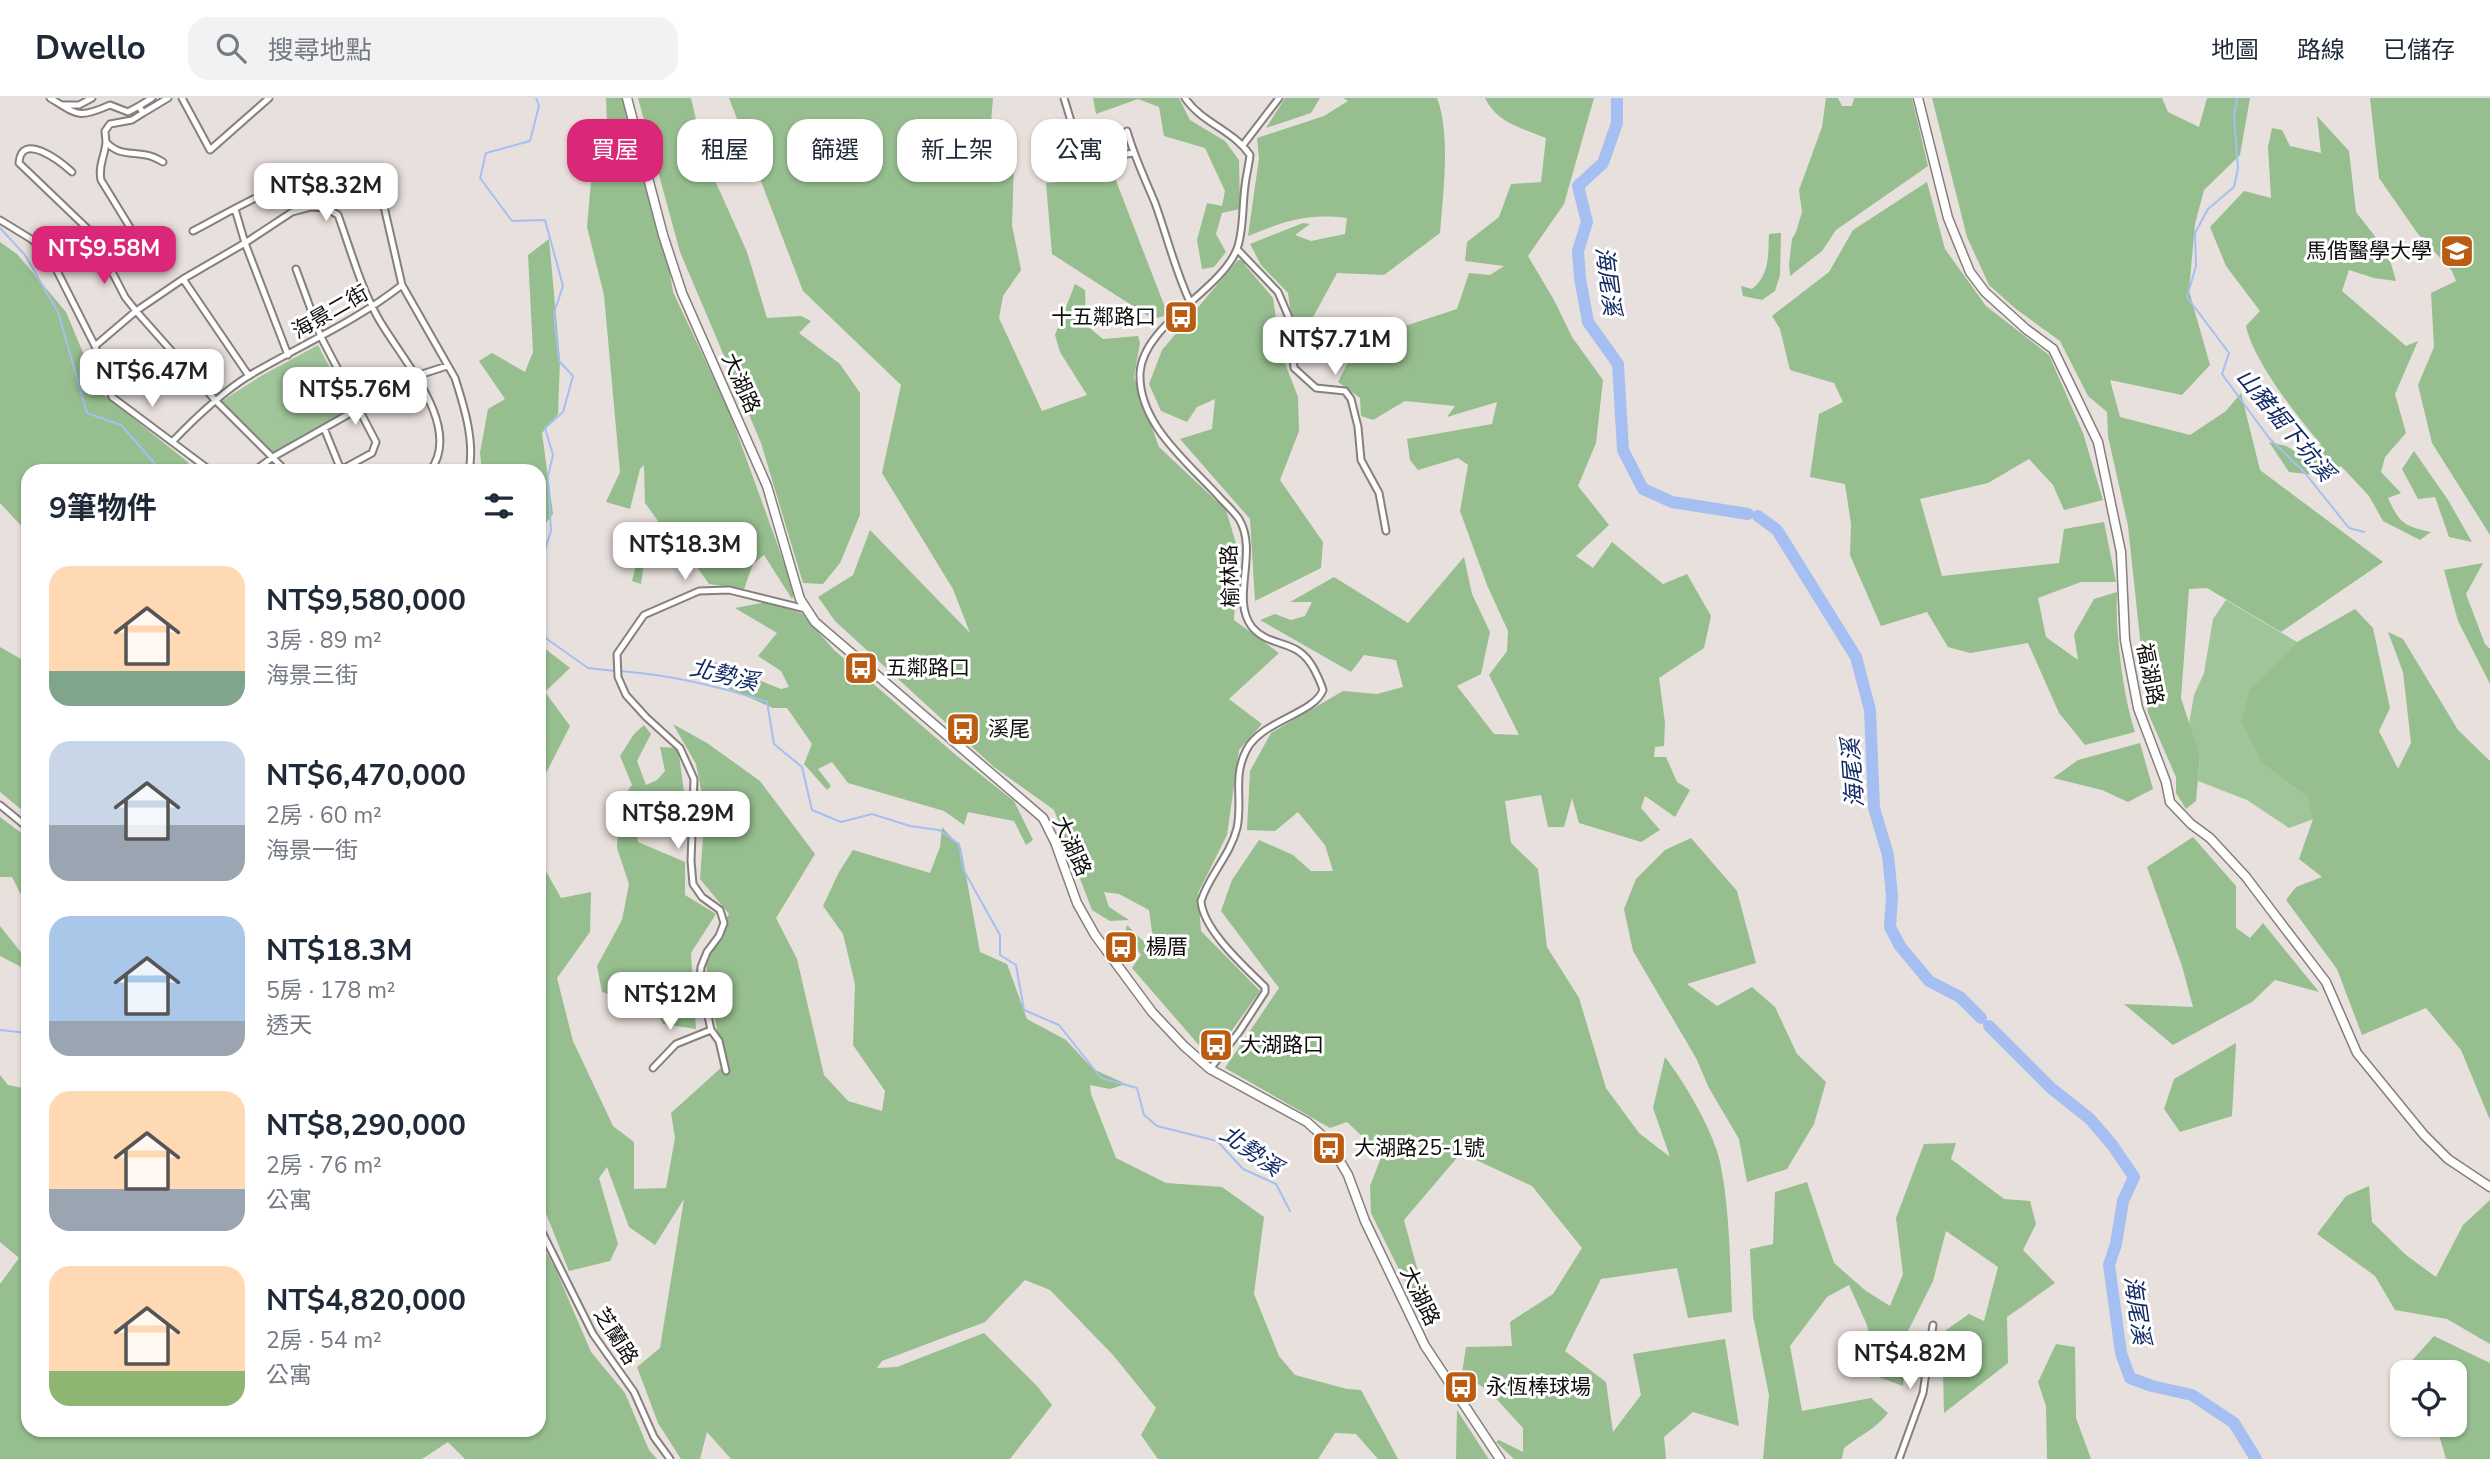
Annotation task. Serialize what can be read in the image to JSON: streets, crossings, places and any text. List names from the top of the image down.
{
  "streets": {
    "street": [
      "海景二街",
      "大湖路",
      "榆林路",
      "福湖路",
      "芝蘭路"
    ]
  },
  "crossings": [
    ["大湖路", "榆林路"]
  ],
  "water": ["海尾溪", "山豬堀下坑溪", "北勢溪"],
  "places": {
    "school or university": ["馬偕醫學大學"],
    "bus stop": [
      "十五鄰路口",
      "五鄰路口",
      "溪尾",
      "楊厝",
      "大湖路口",
      "大湖路25-1號",
      "永恆棒球場"
    ]
  },
  "page": {
    "header": "Dwello",
    "search": "搜尋地點",
    "nav": ["地圖", "路線", "已儲存"],
    "chip": [
      "買屋",
      "租屋",
      "篩選",
      "新上架",
      "公寓"
    ],
    "price": [
      "NT$8.32M",
      "NT$9.58M",
      "NT$7.71M",
      "NT$6.47M",
      "NT$5.76M",
      "NT$18.3M",
      "NT$8.29M",
      "NT$12M",
      "NT$4.82M"
    ],
    "heading": "9筆物件",
    "list": [
      {
        "name": "NT$9,580,000",
        "note": "3房 · 89 m² · 海景三街"
      },
      {
        "name": "NT$6,470,000",
        "note": "2房 · 60 m² · 海景一街"
      },
      {
        "name": "NT$18.3M",
        "note": "5房 · 178 m² · 透天"
      },
      {
        "name": "NT$8,290,000",
        "note": "2房 · 76 m² · 公寓"
      },
      {
        "name": "NT$4,820,000",
        "note": "2房 · 54 m² · 公寓"
      }
    ]
  }
}
